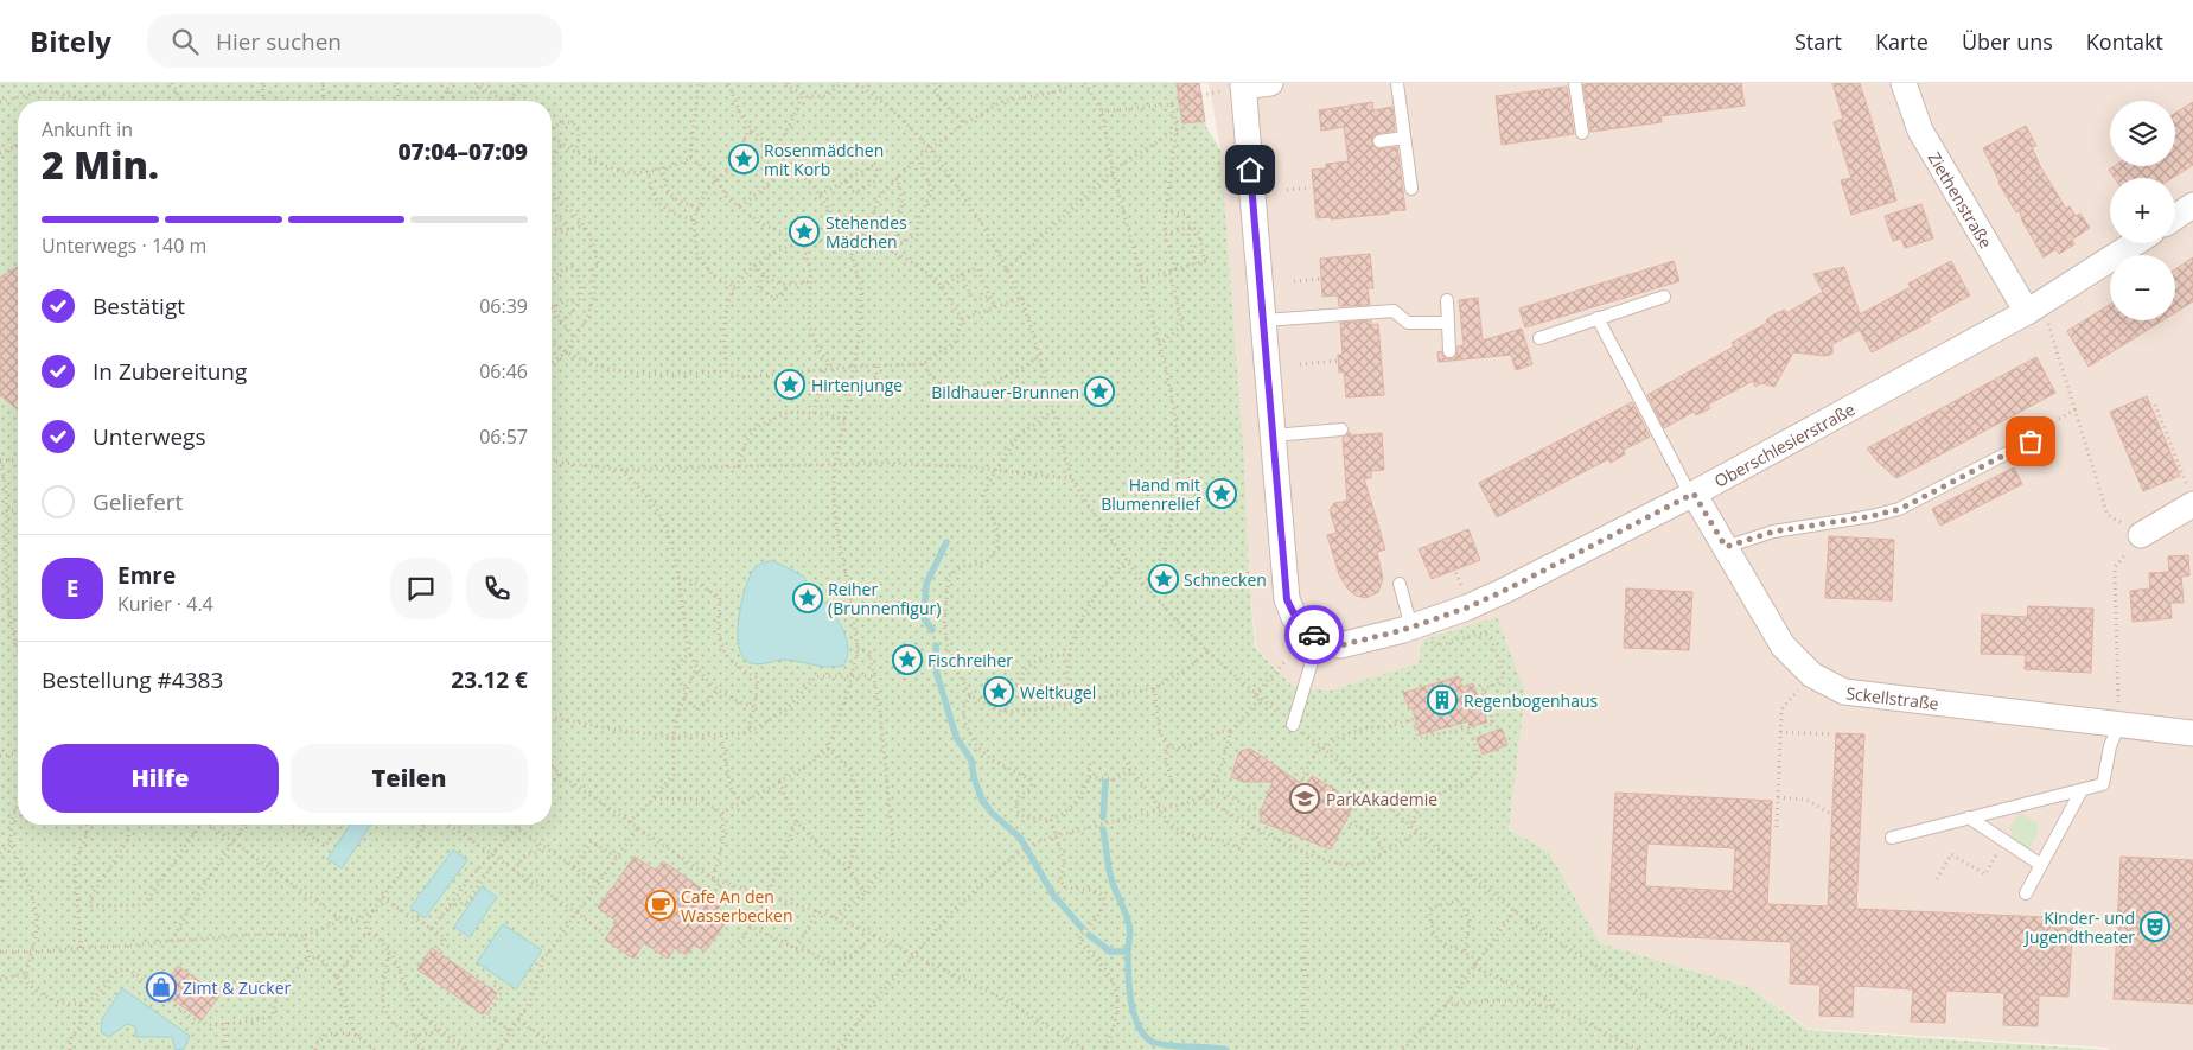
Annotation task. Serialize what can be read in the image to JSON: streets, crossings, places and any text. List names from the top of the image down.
{
  "streets": {
    "street": ["Ziethenstraße", "Oberschlesierstraße", "Sckellstraße"]
  },
  "crossings": [
    ["Ziethenstraße", "Oberschlesierstraße"],
    ["Oberschlesierstraße", "Sckellstraße"]
  ],
  "places": {
    "place": [
      "Rosenmädchen mit Korb",
      "Stehendes Mädchen",
      "Hirtenjunge",
      "Bildhauer-Brunnen",
      "Hand mit Blumenrelief",
      "Schnecken",
      "Reiher (Brunnenfigur)",
      "Fischreiher",
      "Weltkugel"
    ],
    "building": ["Regenbogenhaus"],
    "school or university": ["ParkAkademie"],
    "cafe": ["Cafe An den Wasserbecken"],
    "theatre": ["Kinder- und Jugendtheater"],
    "shop": ["Zimt & Zucker"]
  },
  "page": {
    "header": "Bitely",
    "search": "Hier suchen",
    "nav": [
      "Start",
      "Karte",
      "Über uns",
      "Kontakt"
    ],
    "map_buttons": ["+", "−"],
    "heading": ["2 Min.", "Ankunft in", "07:04–07:09"],
    "panel": [
      "Emre",
      "Kurier · 4.4",
      "Bestellung #4383",
      "23.12 €"
    ],
    "bar": "Unterwegs · 140 m",
    "list": [
      ["Bestätigt", "06:39"],
      ["In Zubereitung", "06:46"],
      ["Unterwegs", "06:57"],
      "Geliefert"
    ],
    "round": "E",
    "buttons": ["Hilfe", "Teilen"]
  }
}
